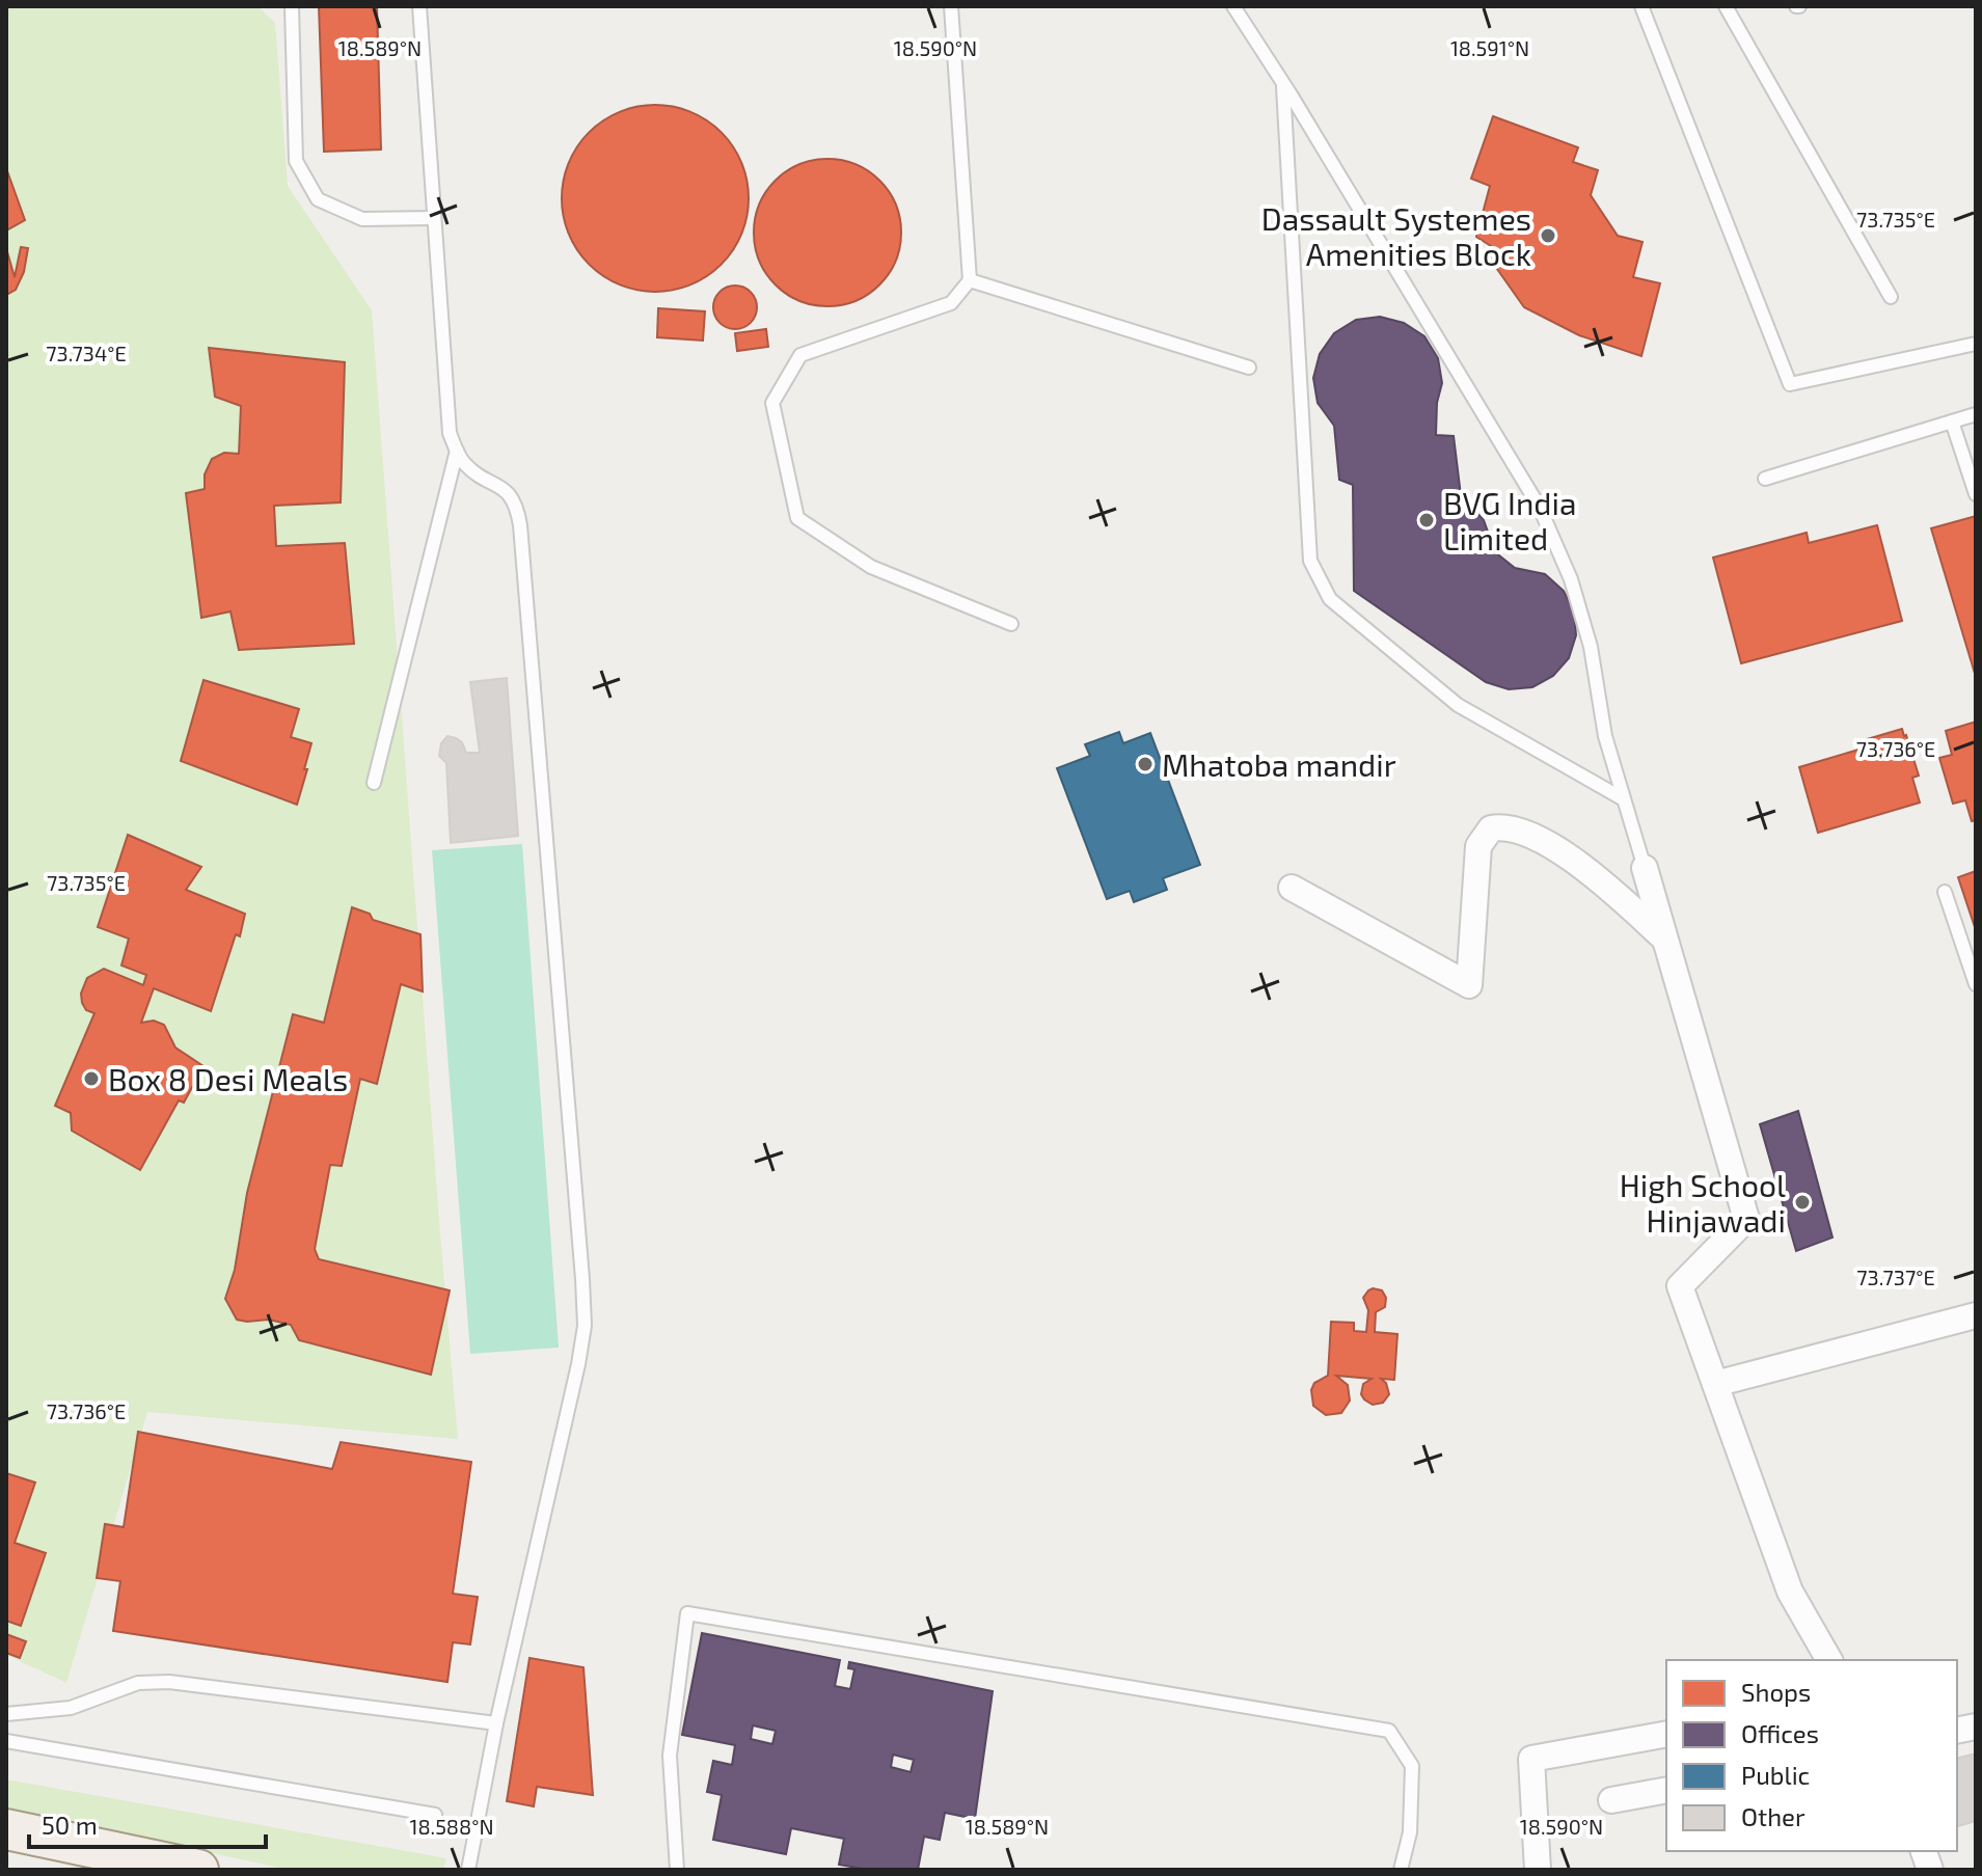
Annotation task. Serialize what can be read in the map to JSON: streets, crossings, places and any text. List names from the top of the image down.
{
  "places": [
    "Dassault Systemes Amenities Block",
    "BVG India Limited",
    "Mhatoba mandir",
    "Box 8 Desi Meals",
    "High School Hinjawadi"
  ],
  "legend": [
    "Shops",
    "Offices",
    "Public",
    "Other"
  ],
  "scale_bar": "50 m",
  "coordinates": [
    "18.589°N",
    "18.590°N",
    "18.591°N",
    "73.735°E",
    "73.734°E",
    "73.736°E",
    "73.737°E",
    "18.588°N"
  ]
}
